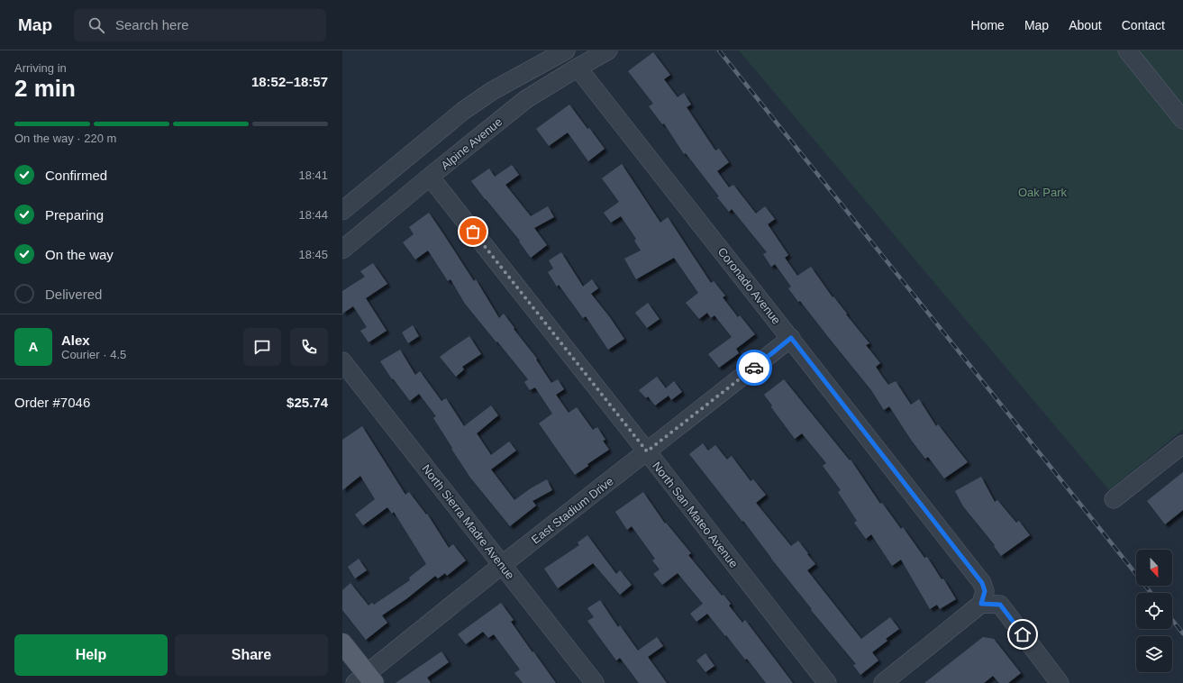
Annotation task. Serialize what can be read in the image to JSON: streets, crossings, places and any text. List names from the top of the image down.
{
  "streets": {
    "street": [
      "Alpine Avenue",
      "Coronado Avenue",
      "East Stadium Drive",
      "North San Mateo Avenue",
      "North Sierra Madre Avenue"
    ]
  },
  "crossings": [
    ["Alpine Avenue", "Coronado Avenue"],
    ["Alpine Avenue", "North San Mateo Avenue"],
    ["Coronado Avenue", "East Stadium Drive"],
    ["East Stadium Drive", "North San Mateo Avenue"],
    ["East Stadium Drive", "North Sierra Madre Avenue"]
  ],
  "parks": ["Oak Park"],
  "north": "bottom",
  "page": {
    "header": "Map",
    "search": "Search here",
    "nav": [
      "Home",
      "Map",
      "About",
      "Contact"
    ],
    "heading": ["2 min", "Arriving in", "18:52–18:57"],
    "panel": [
      "Alex",
      "Courier · 4.5",
      "Order #7046",
      "$25.74"
    ],
    "bar": "On the way · 220 m",
    "list": [
      ["Confirmed", "18:41"],
      ["Preparing", "18:44"],
      ["On the way", "18:45"],
      "Delivered"
    ],
    "round": "A",
    "buttons": ["Help", "Share"]
  }
}
